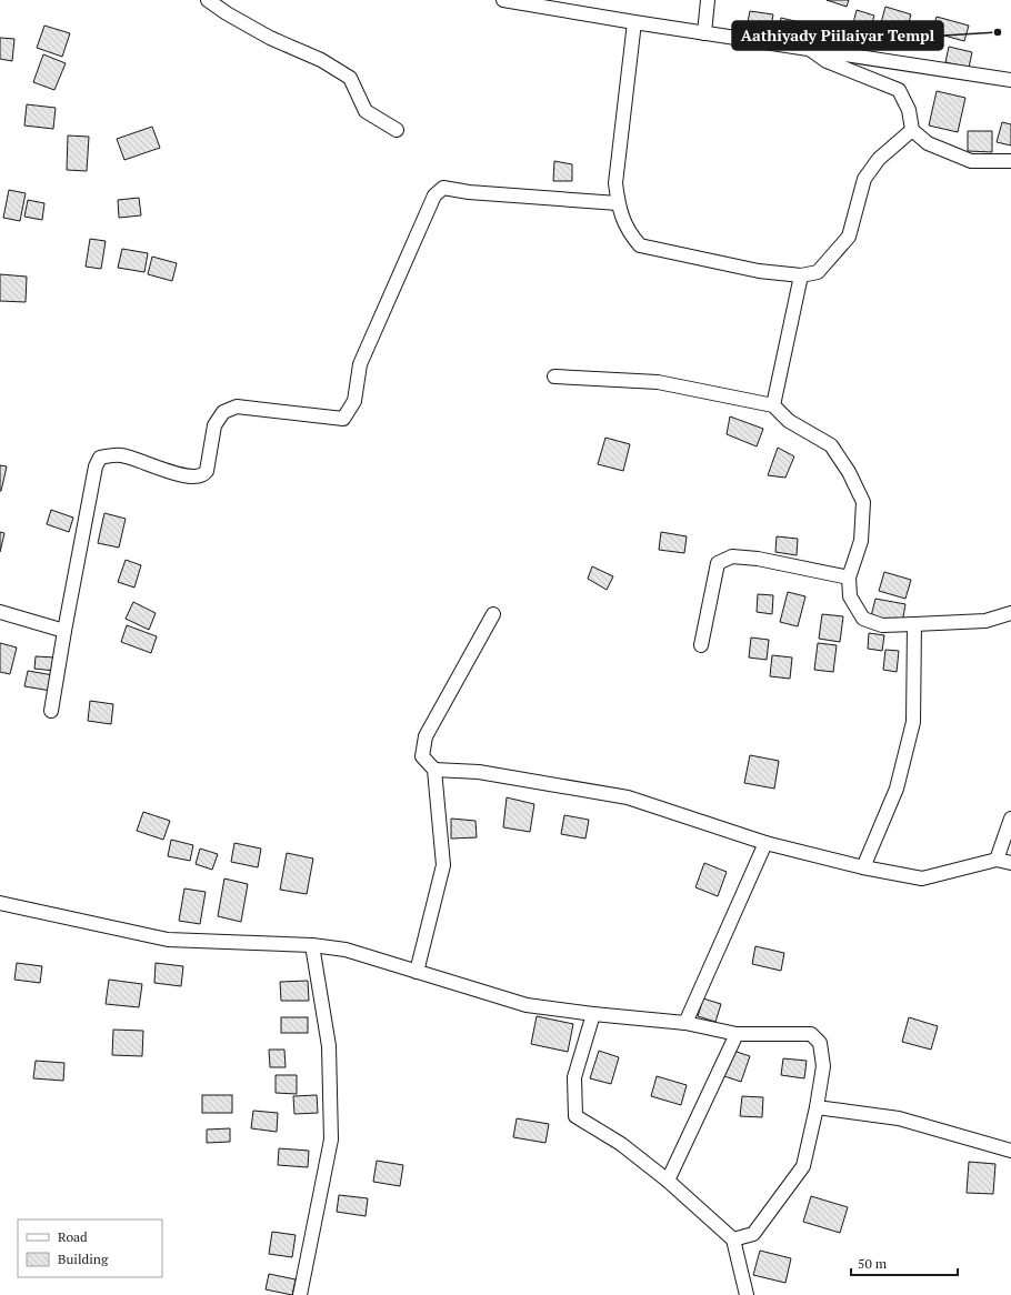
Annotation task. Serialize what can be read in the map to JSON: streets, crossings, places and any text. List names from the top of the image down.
{
  "places": ["Aathiyady Piilaiyar Templ"],
  "legend": ["Road", "Building"],
  "scale_bar": "50 m"
}
